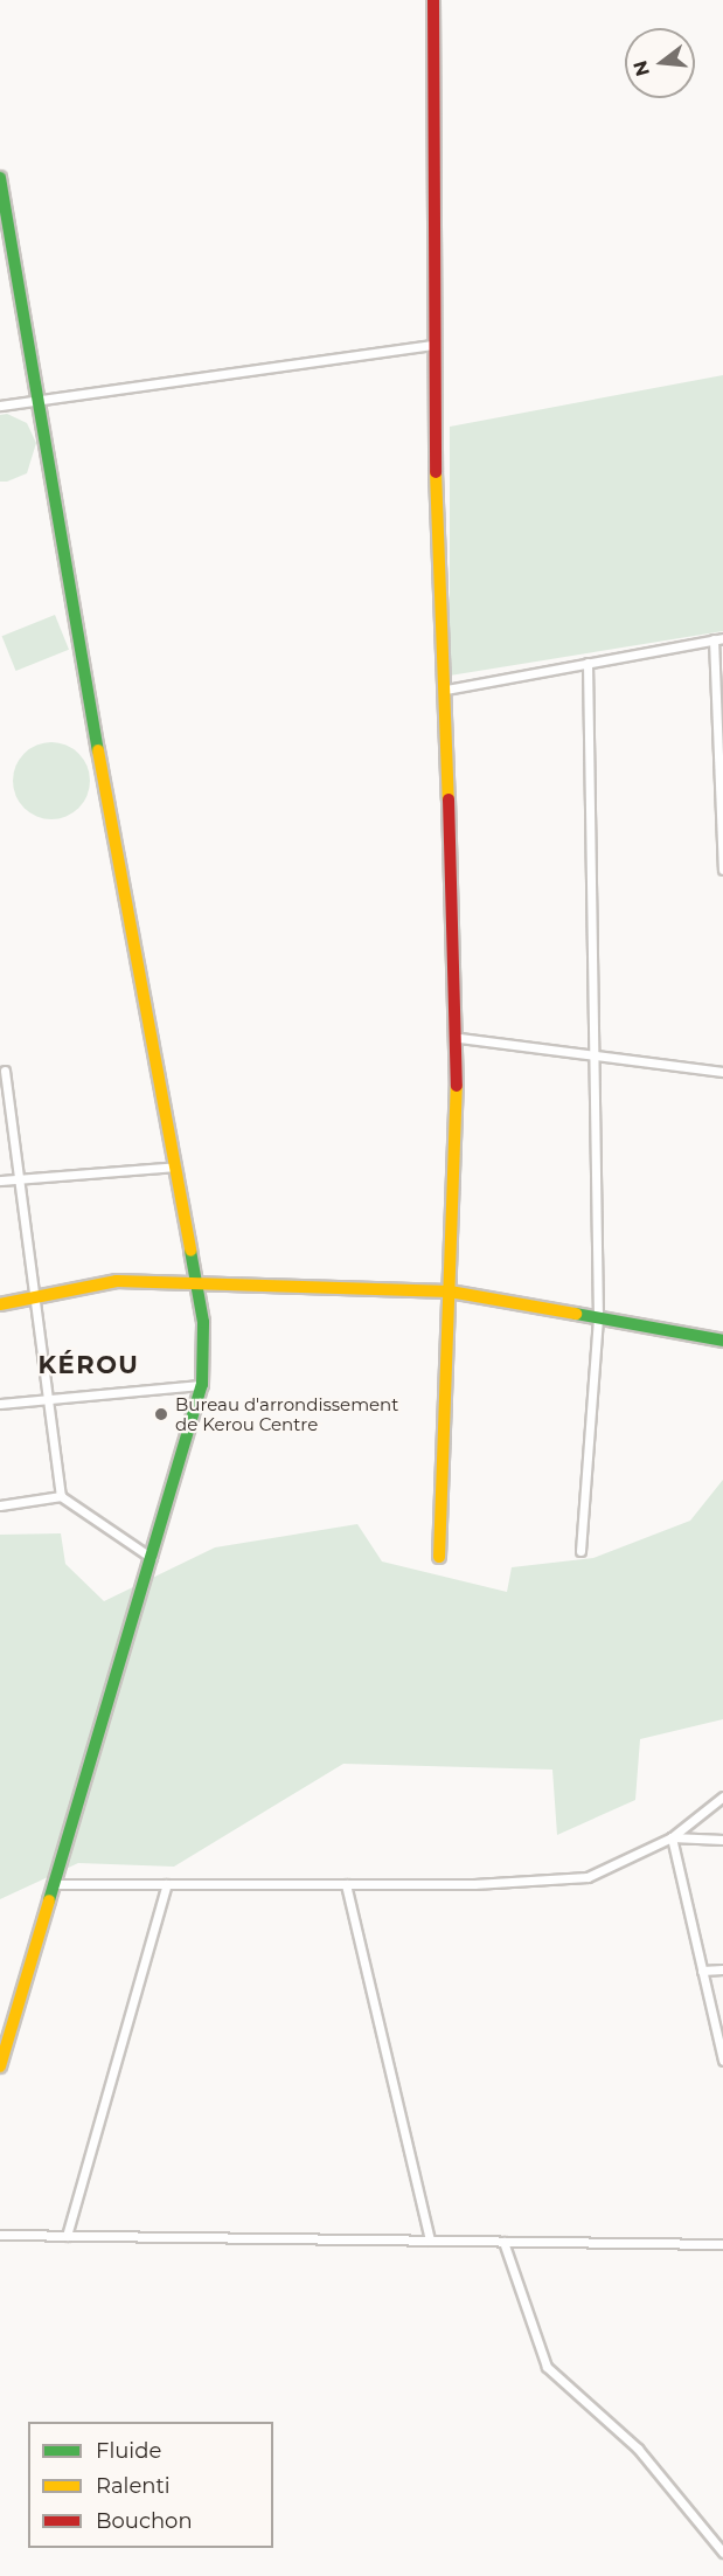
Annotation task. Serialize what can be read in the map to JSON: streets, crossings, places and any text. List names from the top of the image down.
{
  "districts": ["KÉROU"],
  "places": ["Bureau d'arrondissement de Kerou Centre"],
  "legend": ["Fluide", "Ralenti", "Bouchon"],
  "north": "left"
}
